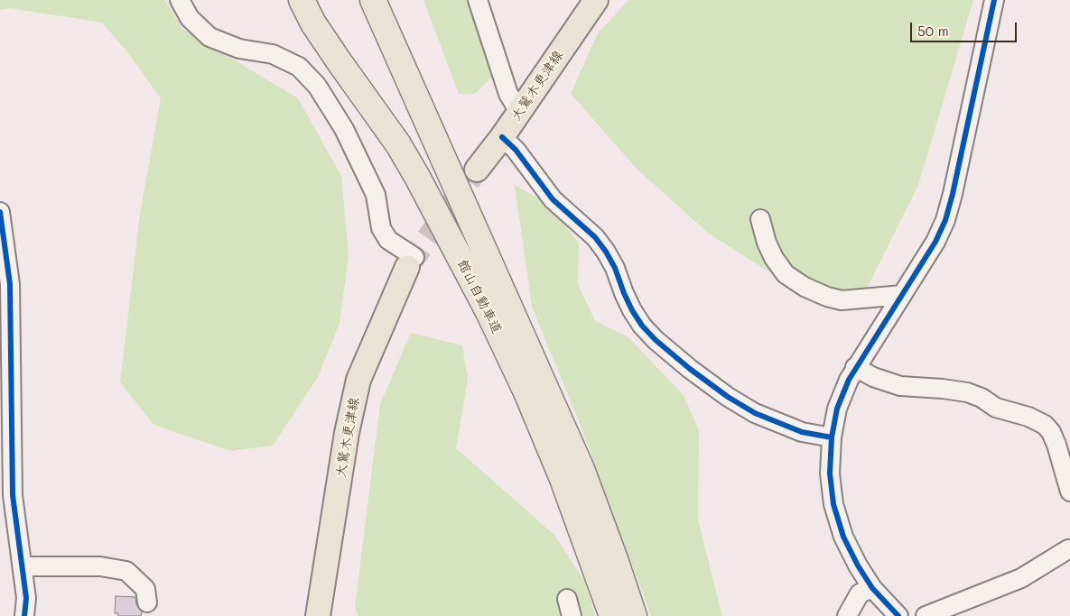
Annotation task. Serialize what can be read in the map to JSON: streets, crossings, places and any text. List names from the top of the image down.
{
  "streets": {
    "highway": ["館山自動車道"],
    "main road": ["大鷲木更津線"]
  },
  "scale_bar": "50 m"
}
